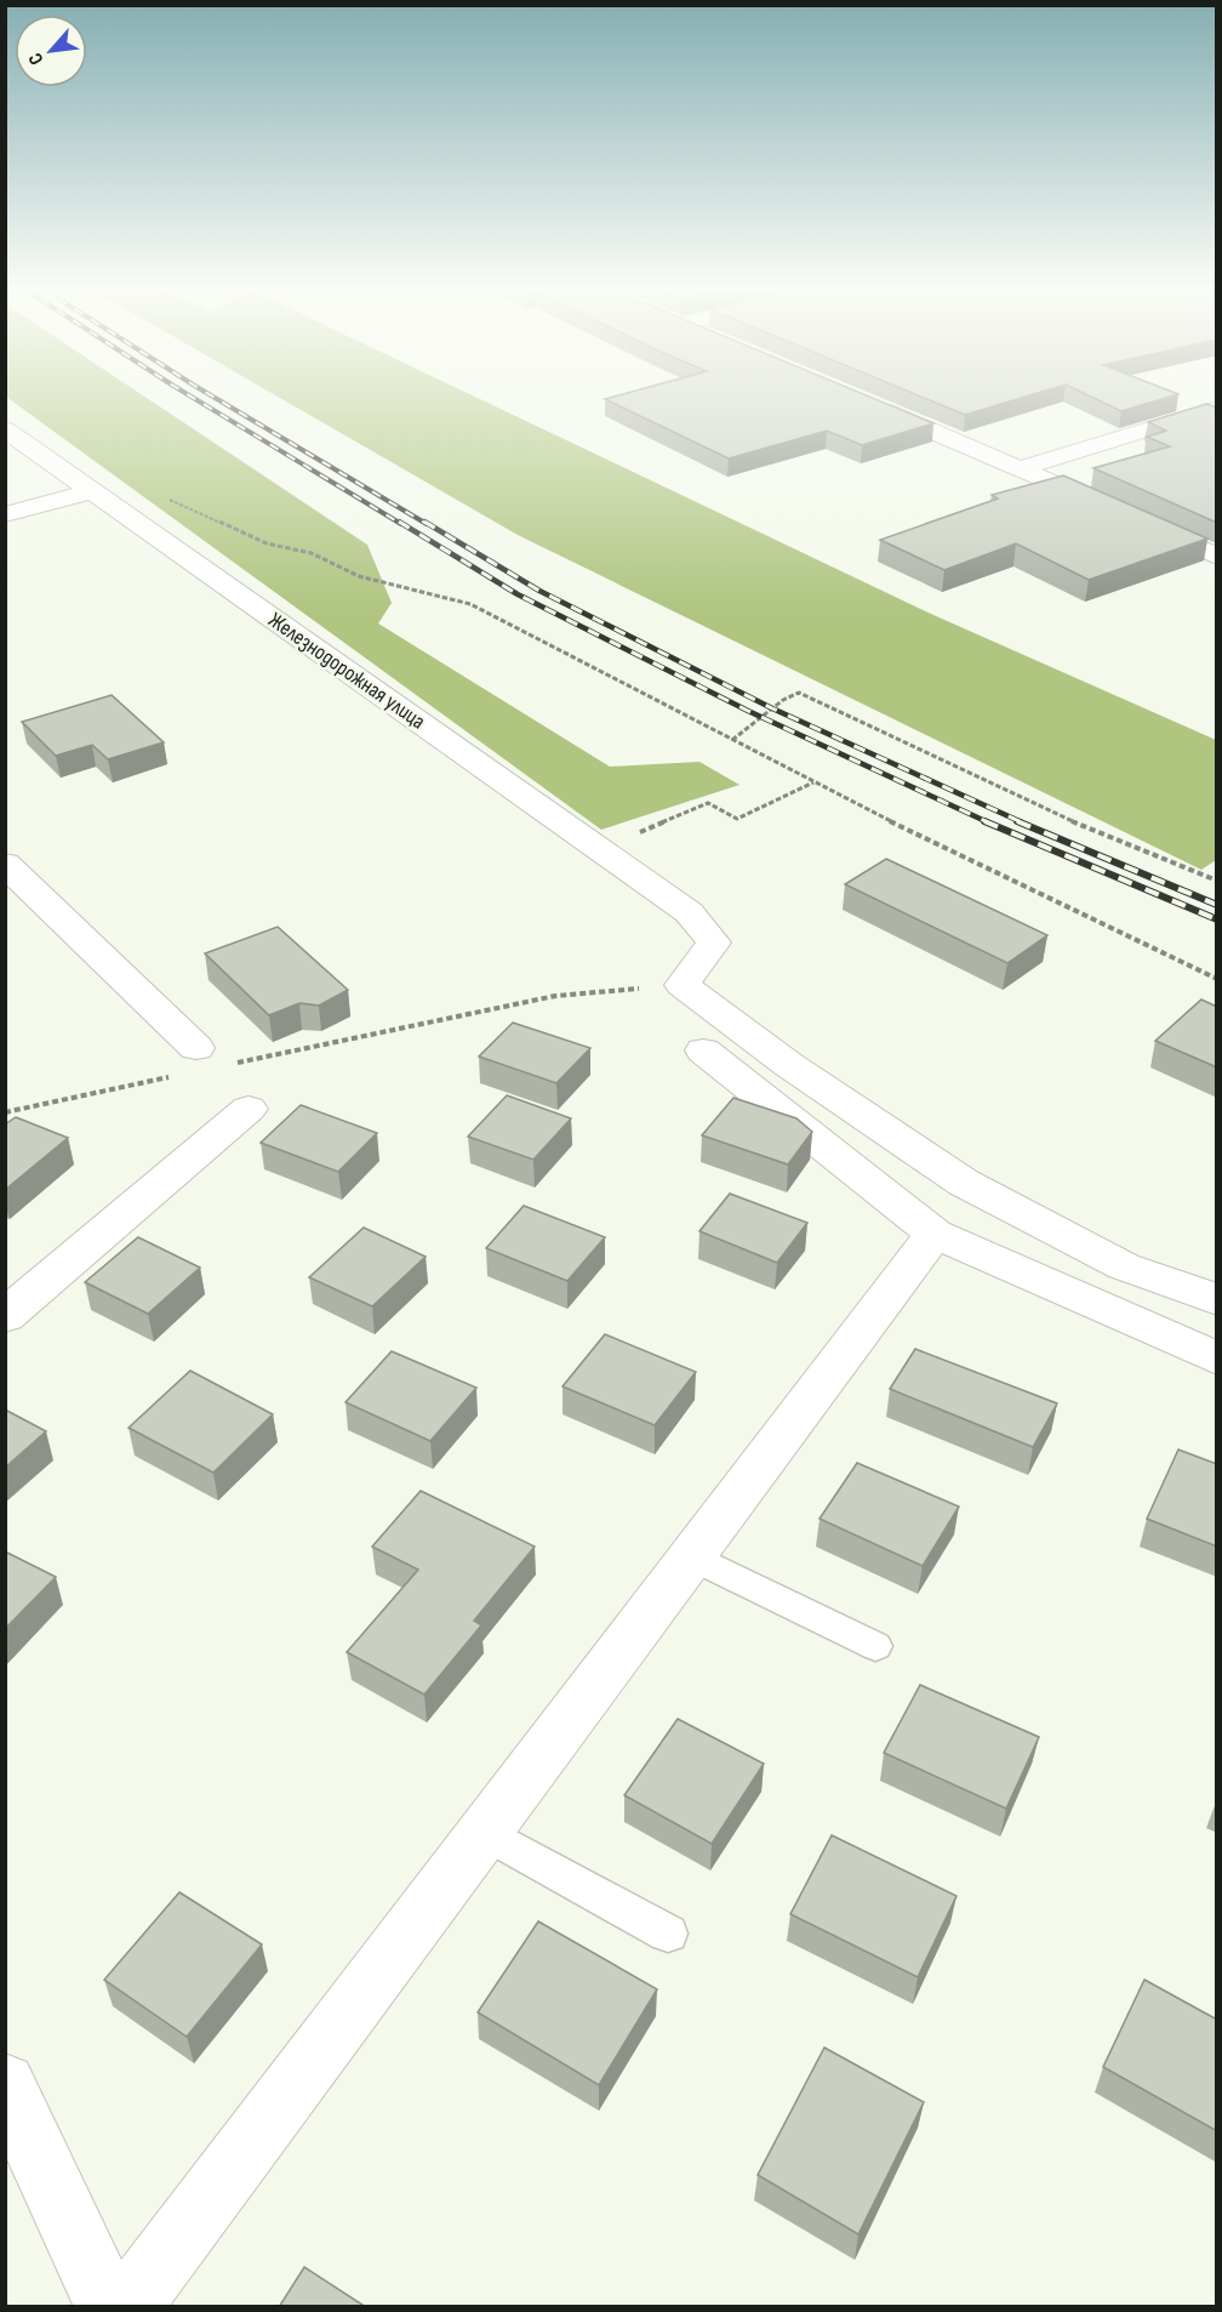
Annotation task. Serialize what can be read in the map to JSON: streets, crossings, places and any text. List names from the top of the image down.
{
  "streets": {
    "street": ["Железнодорожная улица"]
  },
  "north": "bottom left"
}
